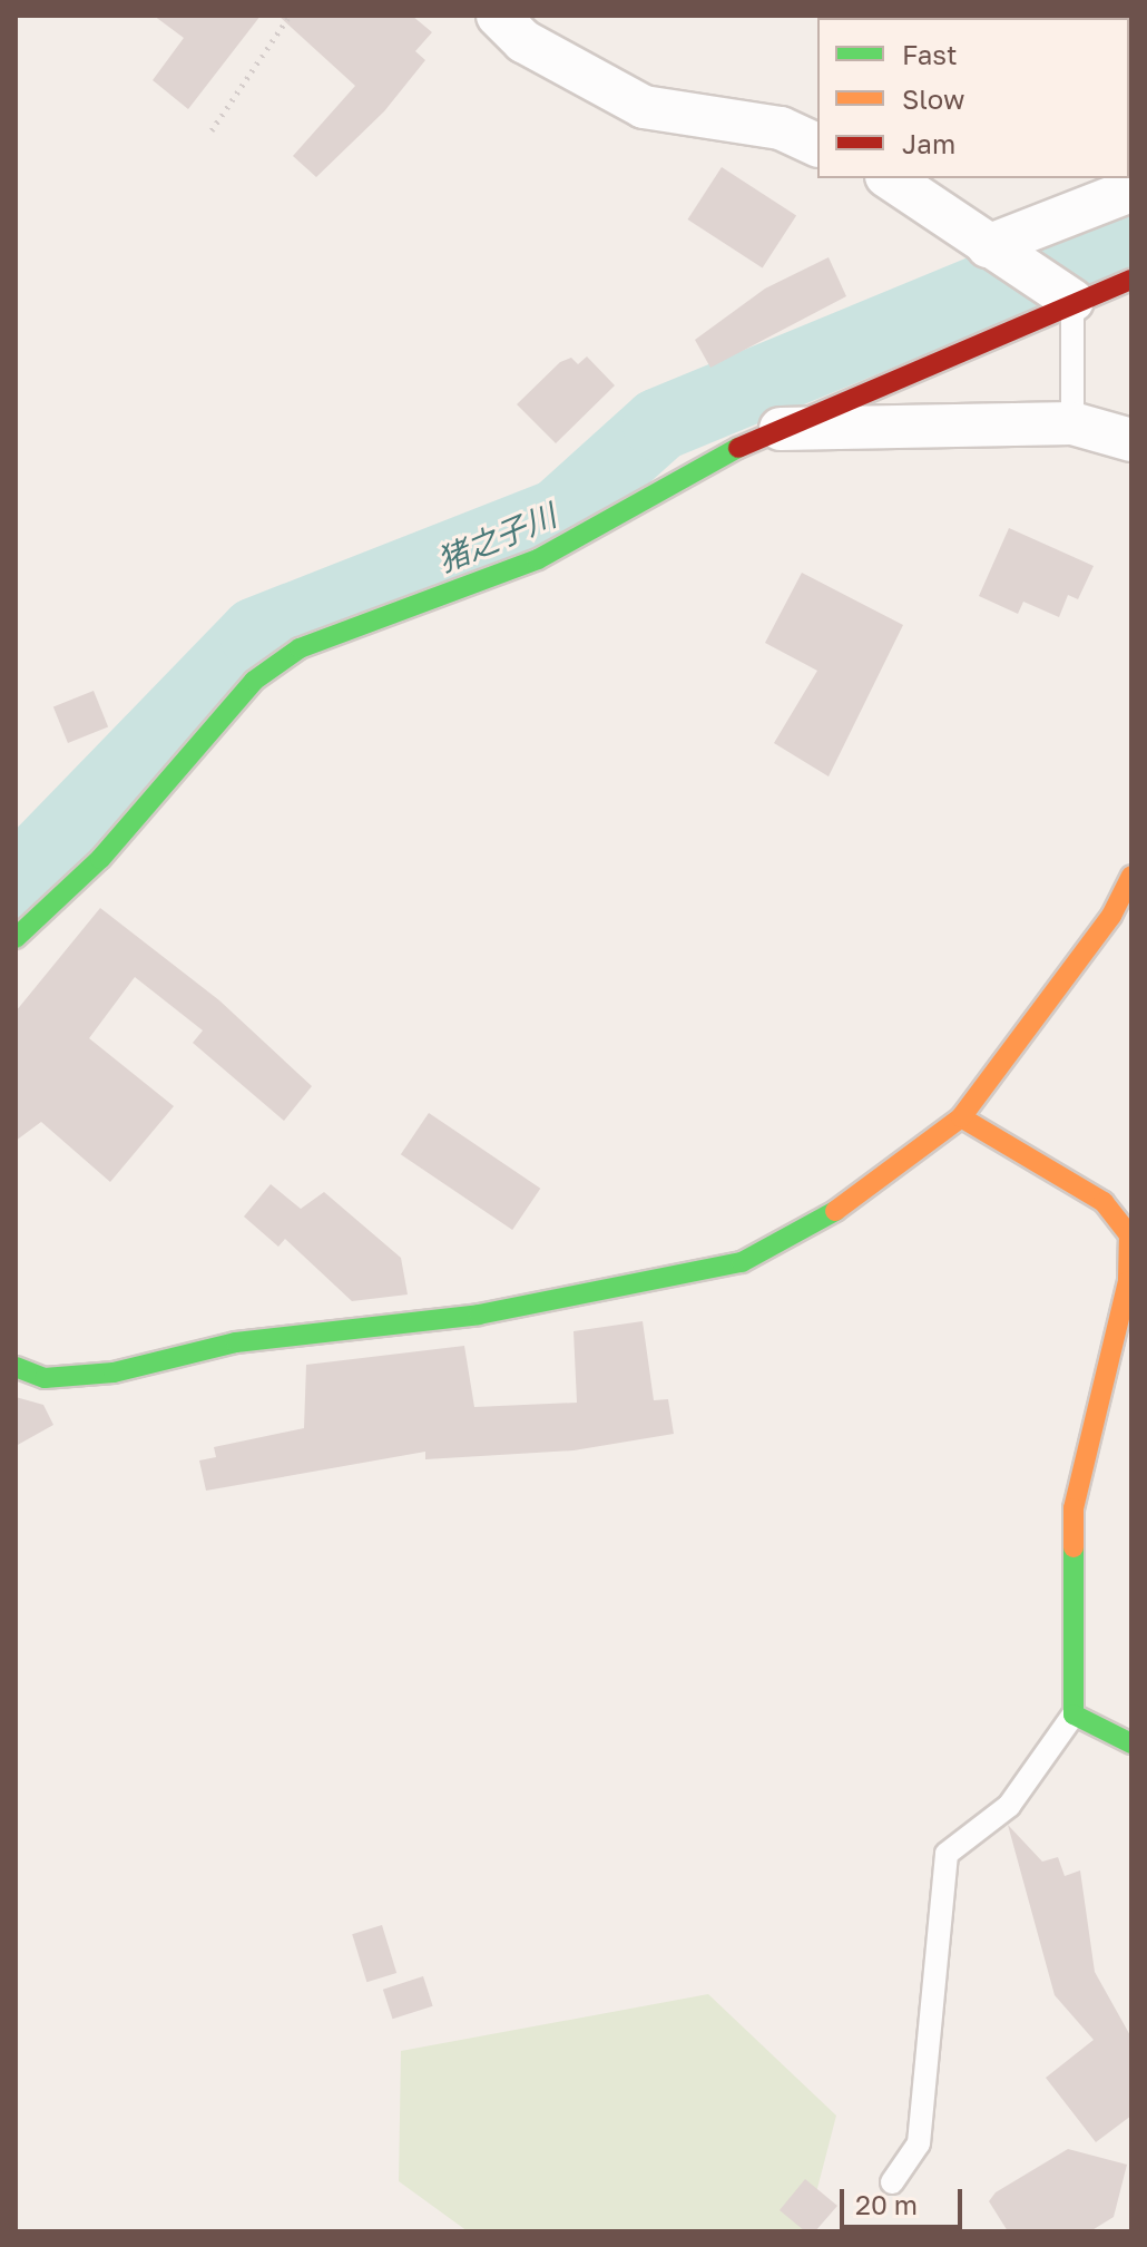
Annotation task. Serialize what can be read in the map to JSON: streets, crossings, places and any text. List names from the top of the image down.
{
  "water": ["猪之子川"],
  "legend": ["Fast", "Slow", "Jam"],
  "scale_bar": "20 m"
}
